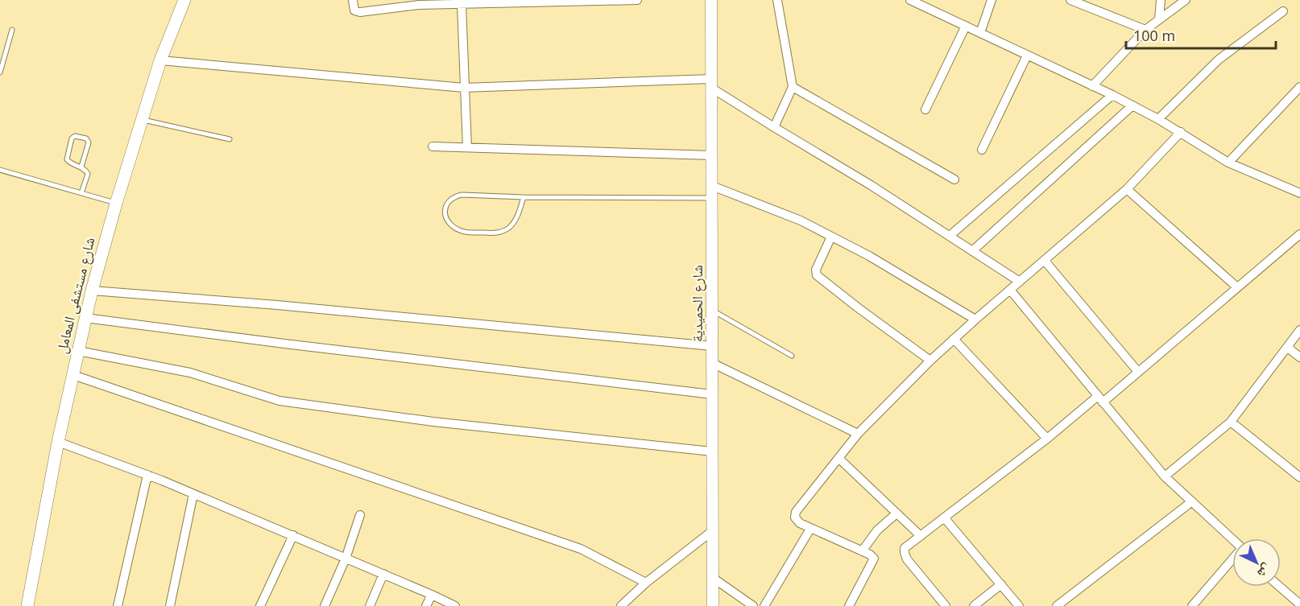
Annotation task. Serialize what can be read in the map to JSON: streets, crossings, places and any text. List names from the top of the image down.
{
  "streets": {
    "main road": ["شارع مستشفى المعامل"],
    "street": ["شارع الحميدية"]
  },
  "scale_bar": "100 m",
  "north": "bottom right"
}
